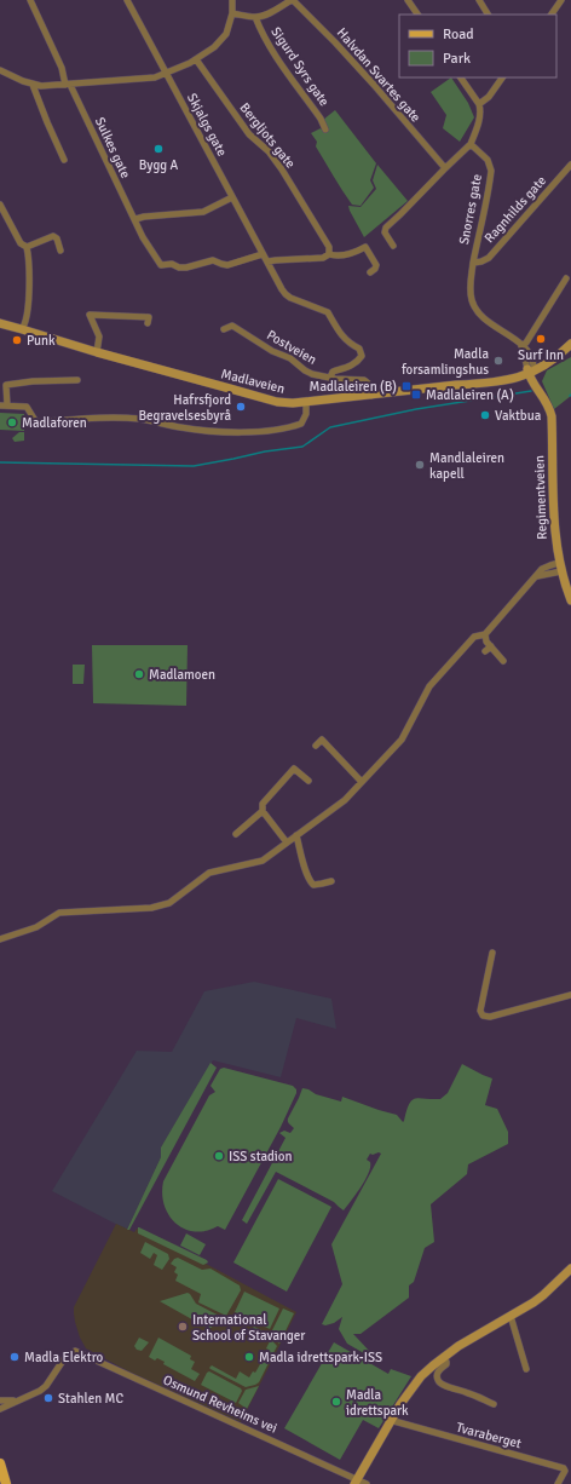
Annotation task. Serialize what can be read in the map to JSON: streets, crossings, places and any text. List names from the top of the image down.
{
  "streets": {
    "main road": ["Madlaveien", "Regimentveien"],
    "street": [
      "Sigurd Syrs gate",
      "Halvdan Svartes gate",
      "Skjalgs gate",
      "Bergljots gate",
      "Sulkes gate",
      "Snorres gate",
      "Ragnhilds gate",
      "Postveien",
      "Osmund Revheims vei",
      "Tvaraberget"
    ]
  },
  "crossings": [
    ["Halvdan Svartes gate", "Snorres gate"],
    ["Skjalgs gate", "Sulkes gate"],
    ["Skjalgs gate", "Postveien"],
    ["Snorres gate", "Ragnhilds gate"],
    ["Snorres gate", "Madlaveien"],
    ["Snorres gate", "Regimentveien"],
    ["Postveien", "Madlaveien"],
    ["Madlaveien", "Regimentveien"]
  ],
  "places": {
    "other": [
      "Bygg A",
      "Surf Inn",
      "Punk",
      "Madla forsamlingshus",
      "Hafrsfjord Begravelsesbyrå",
      "Vaktbua",
      "Madlaforen",
      "Mandlaleiren kapell",
      "Madlamoen",
      "ISS stadion",
      "International School of Stavanger",
      "Madla Elektro",
      "Madla idrettspark-ISS",
      "Stahlen MC",
      "Madla idrettspark"
    ],
    "transit": ["Madlaleiren (B)", "Madlaleiren (A)"]
  },
  "legend": ["Road", "Park"]
}
